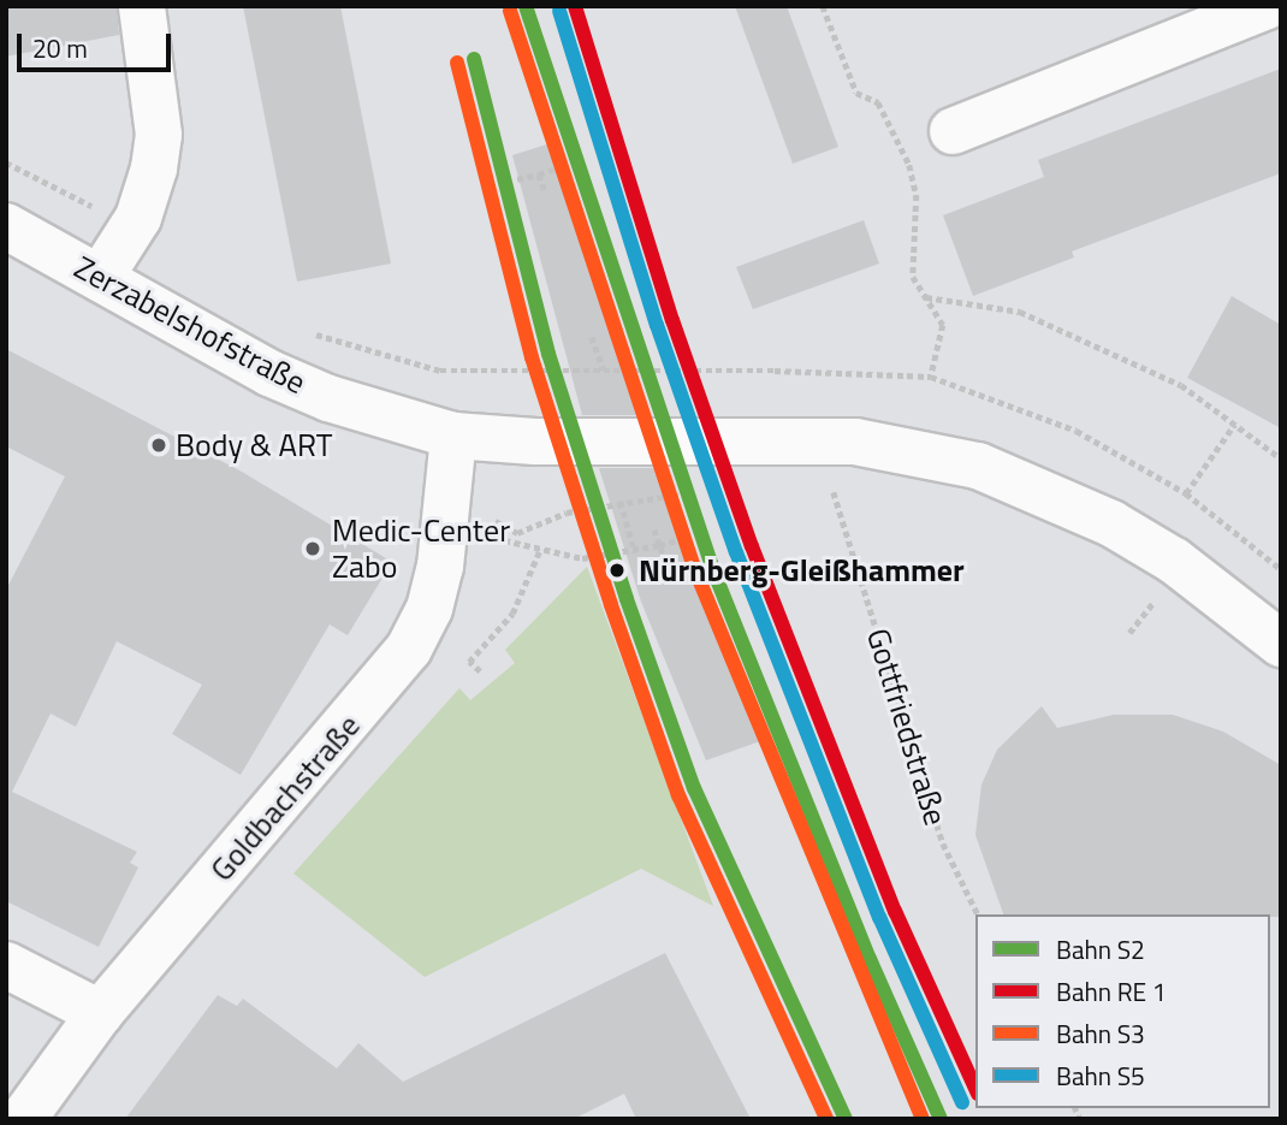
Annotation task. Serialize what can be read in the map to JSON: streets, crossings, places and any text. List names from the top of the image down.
{
  "streets": {
    "street": ["Zerzabelshofstraße", "Goldbachstraße"],
    "path": ["Gottfriedstraße"]
  },
  "crossings": [
    ["Zerzabelshofstraße", "Goldbachstraße"]
  ],
  "places": ["Body & ART", "Medic-Center Zabo", "Nürnberg-Gleißhammer"],
  "lines": ["rail line S2", "rail line S3", "rail line S5"],
  "legend": [
    "Bahn S2",
    "Bahn RE 1",
    "Bahn S3",
    "Bahn S5"
  ],
  "scale_bar": "20 m"
}
